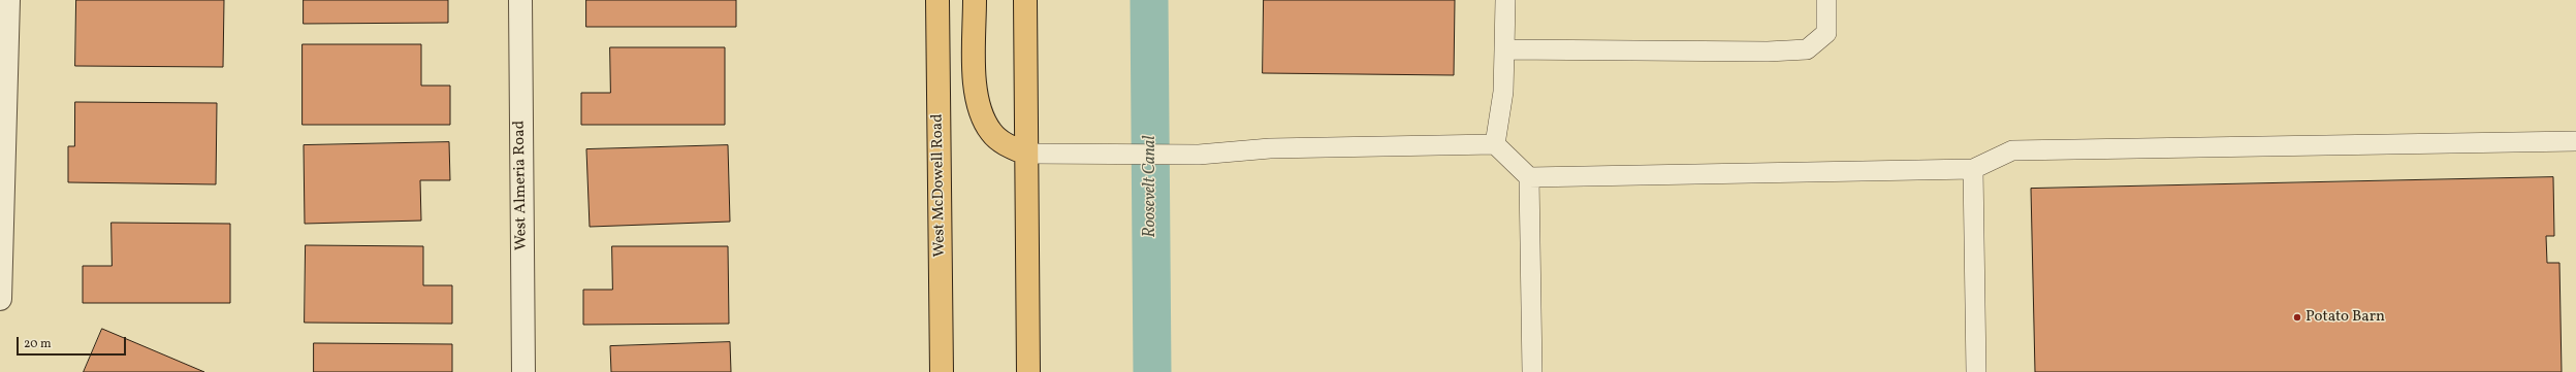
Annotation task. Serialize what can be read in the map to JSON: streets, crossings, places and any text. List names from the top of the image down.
{
  "streets": {
    "main road": ["West McDowell Road"],
    "street": ["West Almeria Road"]
  },
  "water": ["Roosevelt Canal"],
  "places": ["Potato Barn"],
  "scale_bar": "20 m"
}
